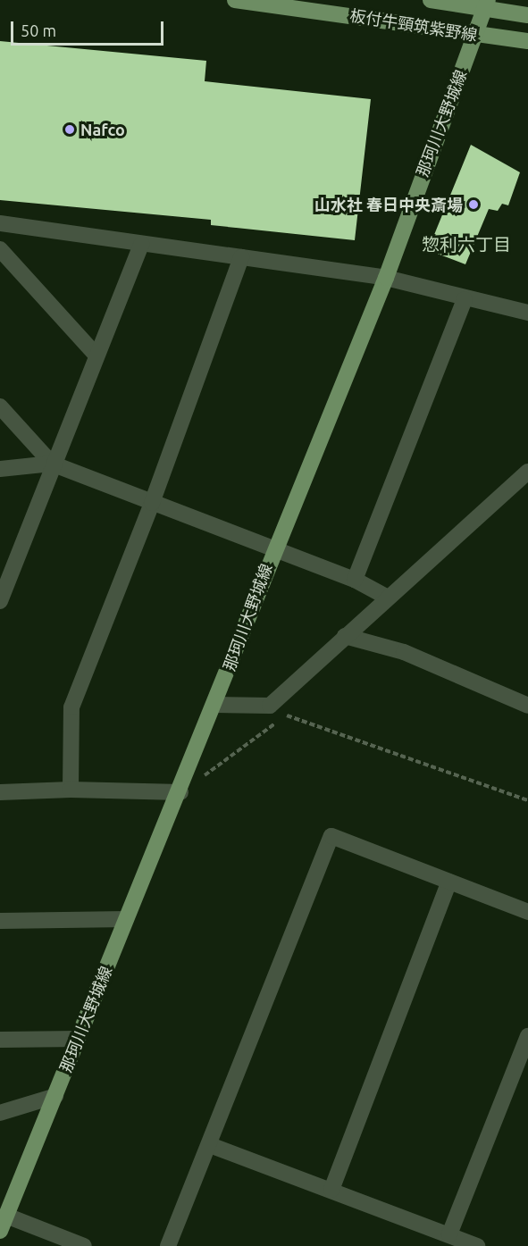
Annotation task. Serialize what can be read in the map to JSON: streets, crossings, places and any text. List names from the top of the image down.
{
  "streets": {
    "main road": ["板付牛頸筑紫野線", "那珂川大野城線"]
  },
  "crossings": [
    ["板付牛頸筑紫野線", "那珂川大野城線"]
  ],
  "districts": ["惣利六丁目"],
  "places": ["Nafco", "山水社 春日中央斎場"],
  "scale_bar": "50 m"
}
